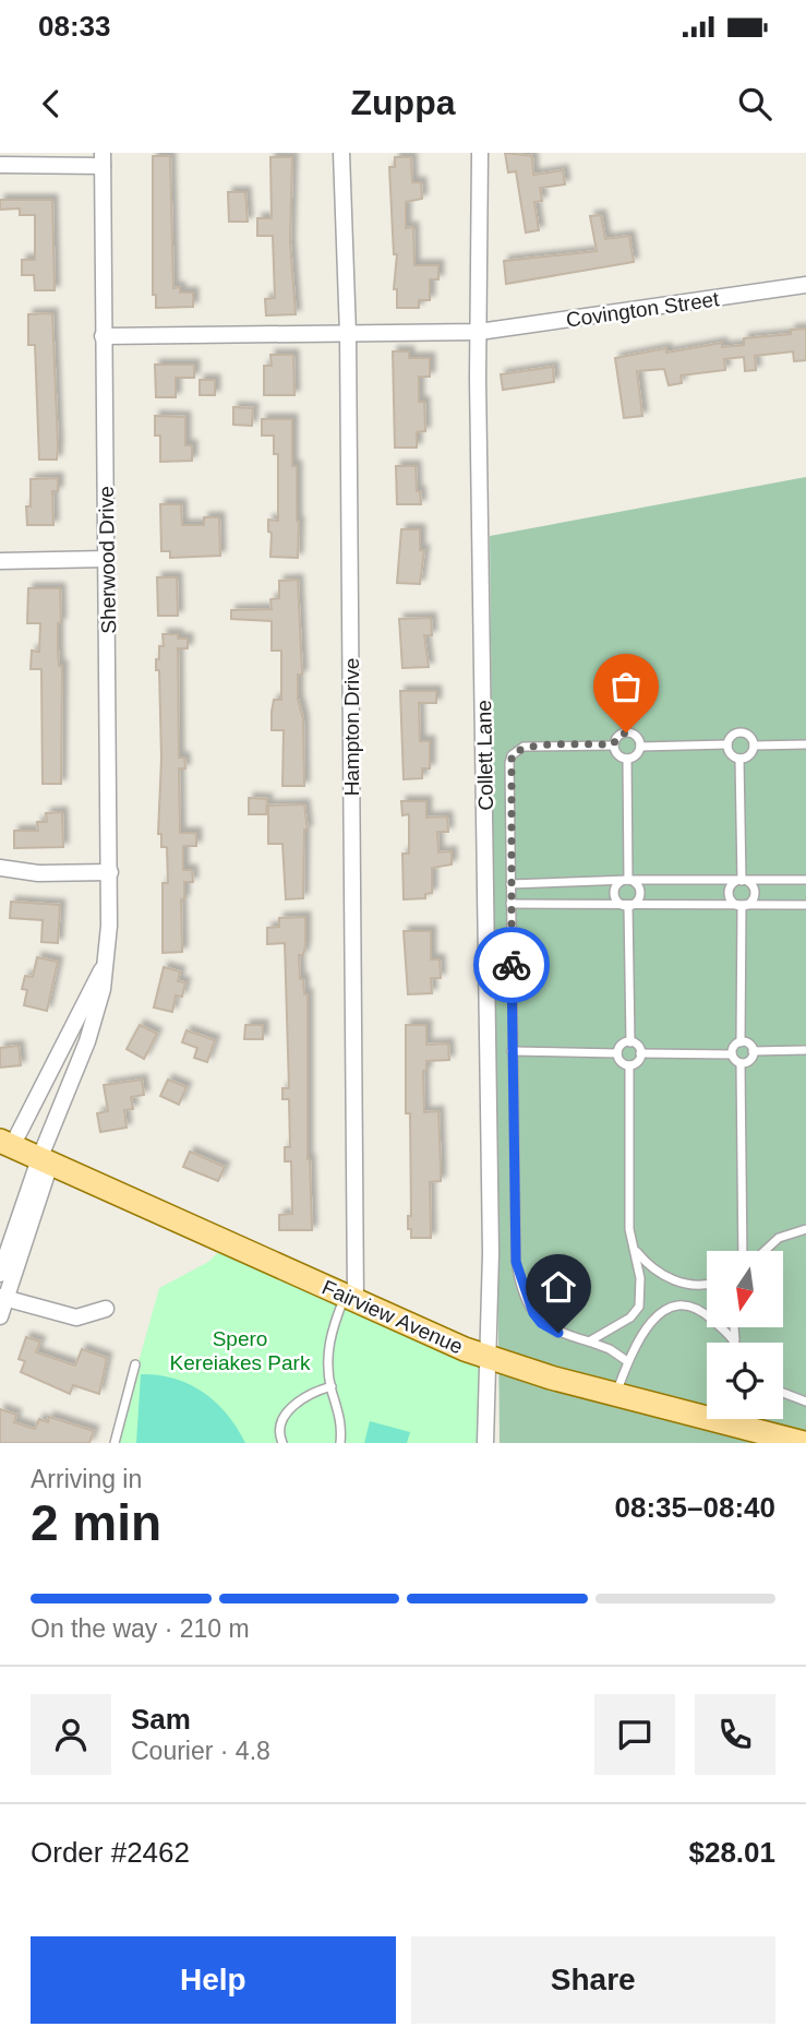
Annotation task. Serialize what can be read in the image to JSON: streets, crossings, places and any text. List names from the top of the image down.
{
  "streets": {
    "main road": ["Fairview Avenue"],
    "street": [
      "Covington Street",
      "Sherwood Drive",
      "Hampton Drive",
      "Collett Lane"
    ]
  },
  "crossings": [
    ["Covington Street", "Sherwood Drive"],
    ["Covington Street", "Hampton Drive"],
    ["Covington Street", "Collett Lane"],
    ["Sherwood Drive", "Fairview Avenue"],
    ["Hampton Drive", "Fairview Avenue"],
    ["Collett Lane", "Fairview Avenue"]
  ],
  "parks": ["Spero Kereiakes Park"],
  "north": "bottom",
  "page": {
    "status": "08:33",
    "header": "Zuppa",
    "heading": ["2 min", "Arriving in", "08:35–08:40"],
    "panel": [
      "Sam",
      "Courier · 4.8",
      "Order #2462",
      "$28.01"
    ],
    "bar": "On the way · 210 m",
    "buttons": ["Help", "Share"]
  }
}
